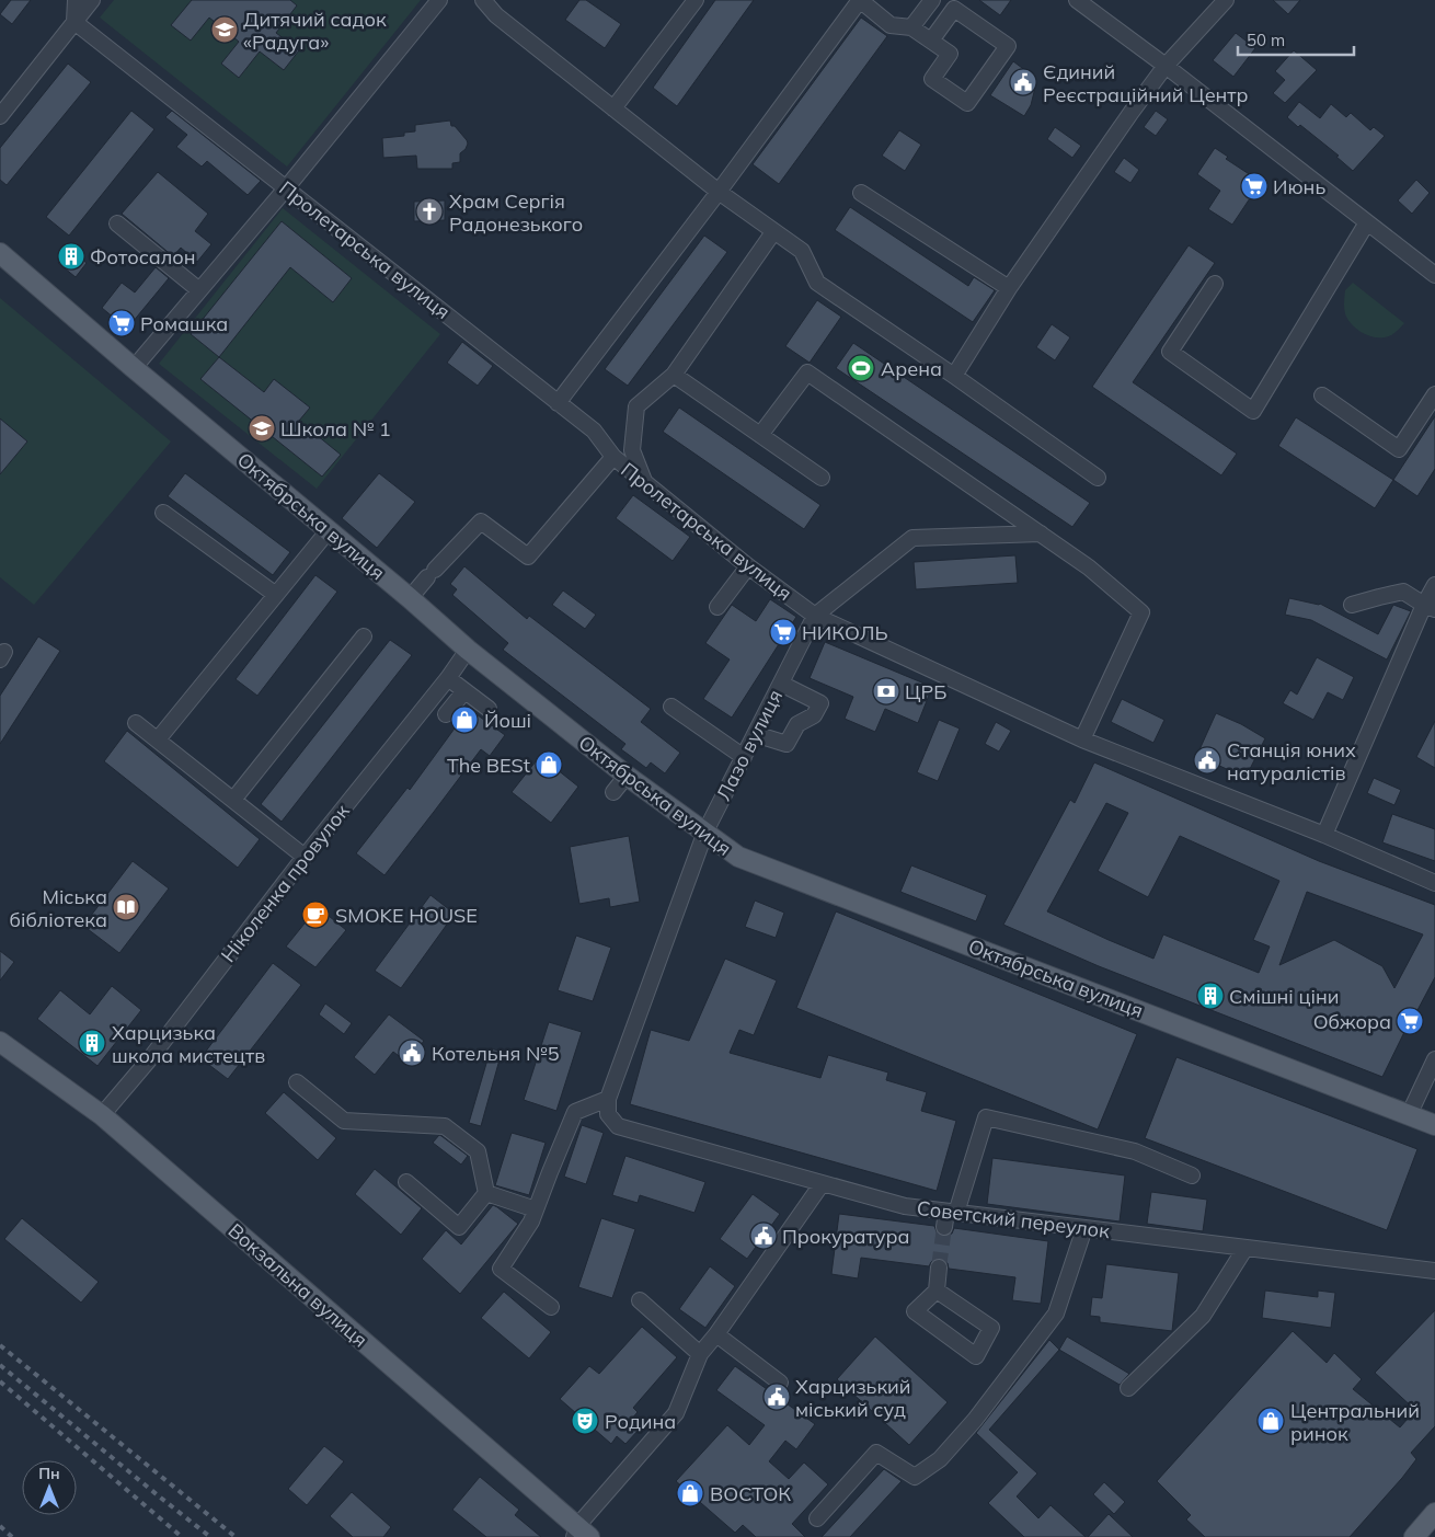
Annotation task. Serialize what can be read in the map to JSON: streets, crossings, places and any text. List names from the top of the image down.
{
  "streets": {
    "main road": ["Октябрська вулиця", "Вокзальна вулиця"],
    "street": [
      "Пролетарська вулиця",
      "Лазо вулиця",
      "Ніколенка провулок",
      "Советский переулок"
    ]
  },
  "crossings": [
    ["Пролетарська вулиця", "Лазо вулиця"],
    ["Октябрська вулиця", "Лазо вулиця"],
    ["Октябрська вулиця", "Ніколенка провулок"],
    ["Лазо вулиця", "Советский переулок"],
    ["Ніколенка провулок", "Вокзальна вулиця"]
  ],
  "places": {
    "school or university": ["Дитячий садок «Радуга»", "Школа № 1"],
    "public building": [
      "Єдиний Реєстраційний Центр",
      "Станція юних натуралістів",
      "Котельня №5",
      "Прокуратура",
      "Харцизький міський суд"
    ],
    "supermarket": [
      "Июнь",
      "Ромашка",
      "НИКОЛЬ",
      "Обжора"
    ],
    "church": ["Храм Сергія Радонезького"],
    "building": ["Фотосалон", "Смішні ціни", "Харцизька школа мистецтв"],
    "sports": ["Арена"],
    "bank": ["ЦРБ"],
    "shop": [
      "Йоші",
      "The BESt",
      "Центральний ринок",
      "ВОСТОК"
    ],
    "library": ["Міська бібліотека"],
    "cafe": ["SMOKE HOUSE"],
    "theatre": ["Родина"]
  },
  "scale_bar": "50 m",
  "north": "top"
}
